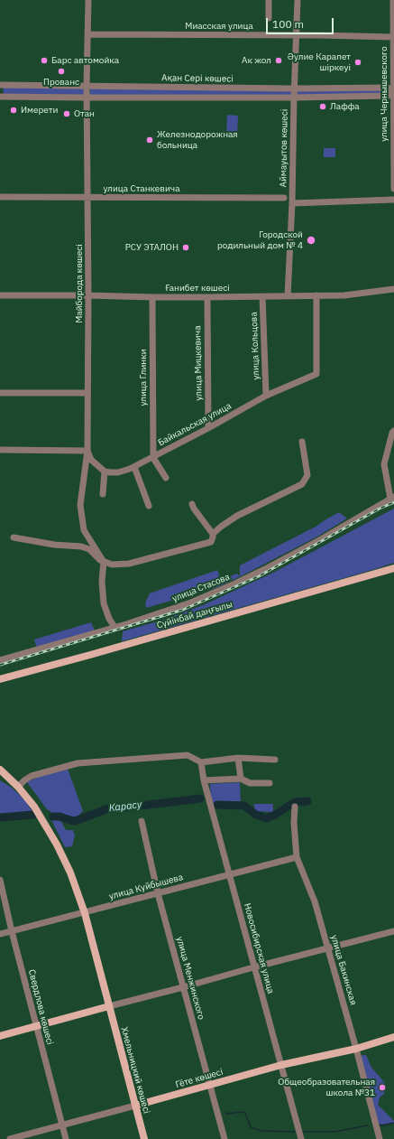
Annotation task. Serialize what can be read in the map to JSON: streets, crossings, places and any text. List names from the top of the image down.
{
  "streets": {
    "main road": ["Сүйінбай даңғылы", "Хмельницкий көшесі", "Гёте көшесі"],
    "street": [
      "Миасская улица",
      "Ақан Сері көшесі",
      "улица Чернышевского",
      "Аймауытов көшесі",
      "улица Станкевича",
      "Майборода көшесі",
      "Ғанибет көшесі",
      "улица Кольцова",
      "улица Мицкевича",
      "улица Глинки",
      "Байкальская улица",
      "улица Стасова",
      "улица Куйбышева",
      "Новосибирская улица",
      "улица Бакинская",
      "улица Менжинского",
      "Свердлова көшесі"
    ]
  },
  "crossings": [
    ["Миасская улица", "улица Чернышевского"],
    ["Миасская улица", "Аймауытов көшесі"],
    ["Миасская улица", "Майборода көшесі"],
    ["Ақан Сері көшесі", "улица Чернышевского"],
    ["Ақан Сері көшесі", "Аймауытов көшесі"],
    ["Ақан Сері көшесі", "Майборода көшесі"],
    ["Аймауытов көшесі", "Ғанибет көшесі"],
    ["улица Станкевича", "Майборода көшесі"],
    ["Майборода көшесі", "Ғанибет көшесі"],
    ["Ғанибет көшесі", "улица Кольцова"],
    ["Ғанибет көшесі", "улица Мицкевича"],
    ["Ғанибет көшесі", "улица Глинки"],
    ["Ғанибет көшесі", "Байкальская улица"],
    ["улица Кольцова", "Байкальская улица"],
    ["улица Мицкевича", "Байкальская улица"],
    ["улица Глинки", "Байкальская улица"],
    ["улица Куйбышева", "Новосибирская улица"],
    ["улица Куйбышева", "улица Бакинская"],
    ["улица Куйбышева", "улица Менжинского"],
    ["улица Куйбышева", "Свердлова көшесі"],
    ["улица Куйбышева", "Хмельницкий көшесі"],
    ["Новосибирская улица", "Гёте көшесі"],
    ["улица Бакинская", "Гёте көшесі"],
    ["улица Менжинского", "Гёте көшесі"],
    ["Свердлова көшесі", "Гёте көшесі"],
    ["Хмельницкий көшесі", "Гёте көшесі"]
  ],
  "water": ["Карасу"],
  "places": [
    "Барс автомойка",
    "Ак жол",
    "Әулие Карапет шіркеуі",
    "Прованс",
    "Лаффа",
    "Имерети",
    "Отан",
    "Железнодорожная больница",
    "Городской родильный дом № 4",
    "РСУ ЭТАЛОН",
    "Общеобразовательная школа №31"
  ],
  "scale_bar": "100 m"
}
